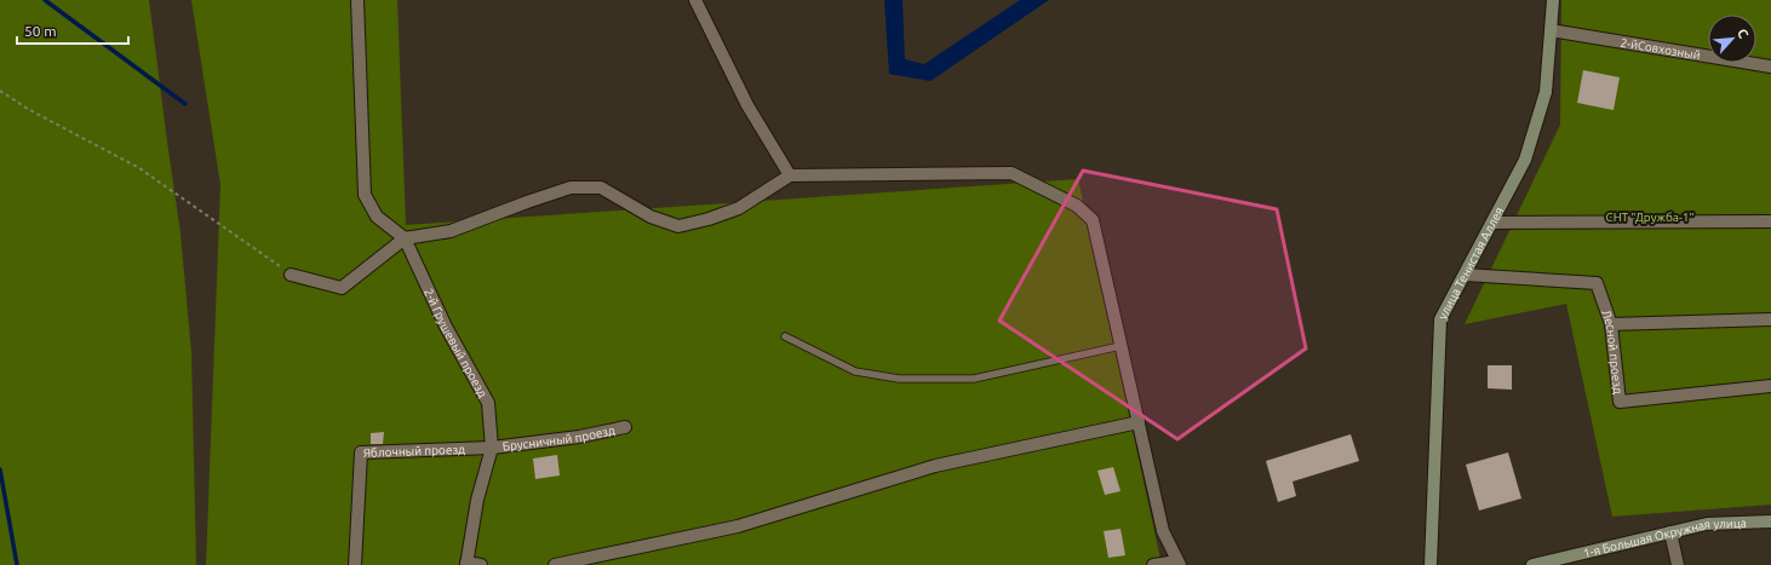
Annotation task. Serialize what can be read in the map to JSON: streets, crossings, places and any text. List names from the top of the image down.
{
  "streets": {
    "main road": ["улица Тенистая Аллея", "1-я Большая Окружная улица"],
    "street": [
      "2-йСовхозный",
      "2-й Грушевый проезд",
      "Лесной проезд",
      "Брусничный проезд",
      "Яблочный проезд"
    ]
  },
  "crossings": [
    ["2-йСовхозный", "улица Тенистая Аллея"],
    ["улица Тенистая Аллея", "Лесной проезд"],
    ["2-й Грушевый проезд", "Брусничный проезд"],
    ["2-й Грушевый проезд", "Яблочный проезд"],
    ["Брусничный проезд", "Яблочный проезд"]
  ],
  "parks": ["СНТ \"Дружба-1\""],
  "scale_bar": "50 m",
  "north": "top right"
}
